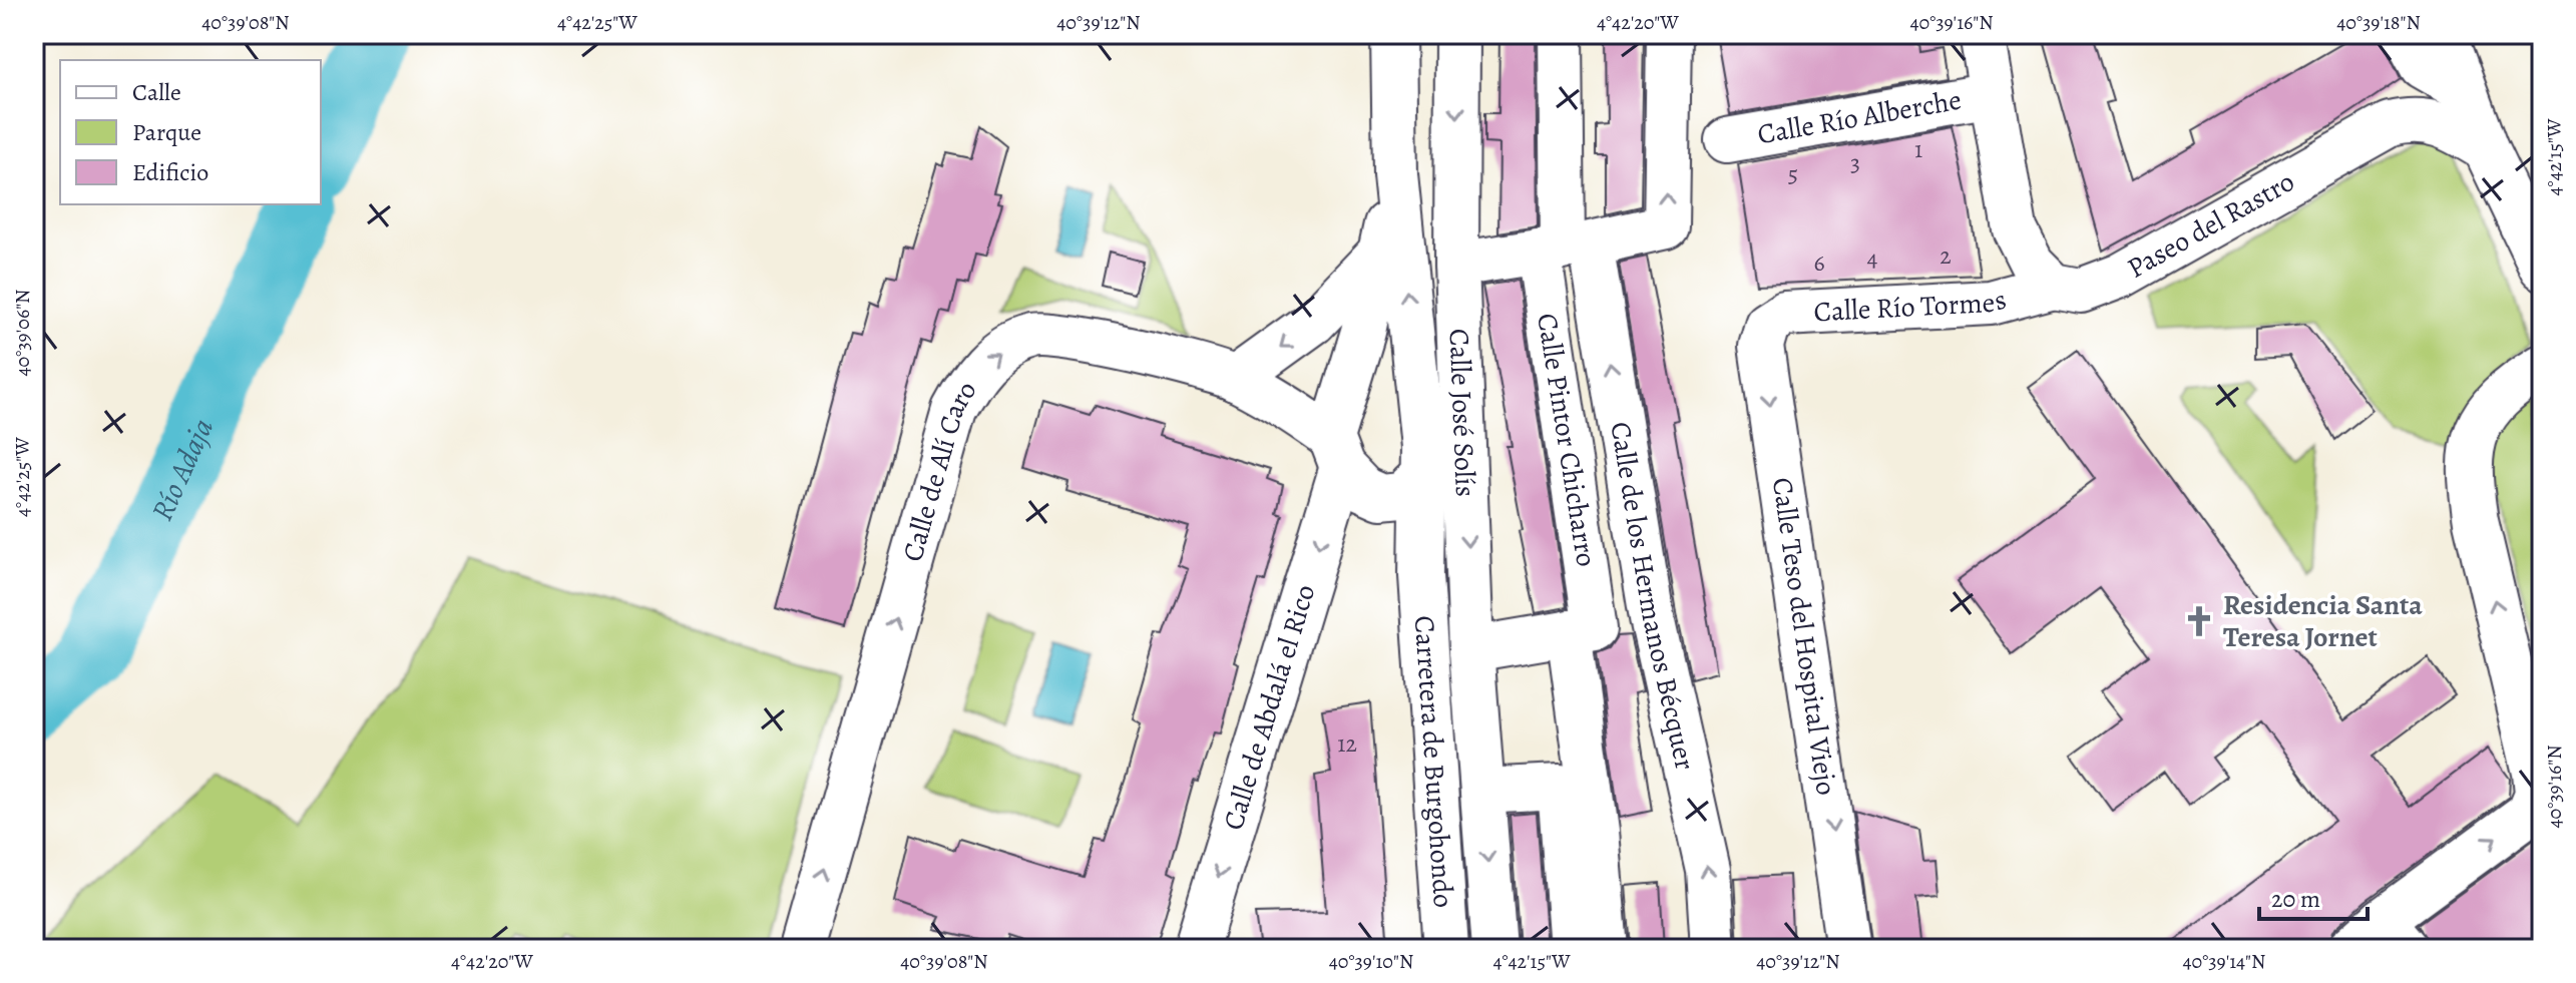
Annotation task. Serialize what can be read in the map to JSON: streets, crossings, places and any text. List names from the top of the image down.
{
  "streets": {
    "street": [
      "Calle Río Alberche",
      "Paseo del Rastro",
      "Calle Río Tormes",
      "Calle José Solís",
      "Calle Pintor Chicharro",
      "Calle de Alí Caro",
      "Calle de los Hermanos Bécquer",
      "Calle Teso del Hospital Viejo",
      "Calle de Abdalá el Rico",
      "Carretera de Burgohondo"
    ]
  },
  "crossings": [
    ["Paseo del Rastro", "Calle Río Tormes"],
    ["Calle Río Tormes", "Calle Teso del Hospital Viejo"],
    ["Calle Pintor Chicharro", "Calle de los Hermanos Bécquer"],
    ["Calle de Alí Caro", "Calle de Abdalá el Rico"],
    ["Calle de Alí Caro", "Carretera de Burgohondo"],
    ["Calle de Abdalá el Rico", "Carretera de Burgohondo"]
  ],
  "one_way": ["Calle de Alí Caro", "Calle de Abdalá el Rico"],
  "water": ["Río Adaja"],
  "places": {
    "church": ["Residencia Santa Teresa Jornet"]
  },
  "house_numbers": [
    "1",
    "3",
    "5",
    "2",
    "4",
    "6",
    "12"
  ],
  "legend": ["Calle", "Parque", "Edificio"],
  "scale_bar": "20 m",
  "coordinates": [
    "40°39'08\"N",
    "4°42'25\"W",
    "40°39'12\"N",
    "4°42'20\"W",
    "40°39'16\"N",
    "40°39'18\"N",
    "4°42'15\"W",
    "40°39'06\"N",
    "40°39'10\"N",
    "40°39'14\"N"
  ]
}
